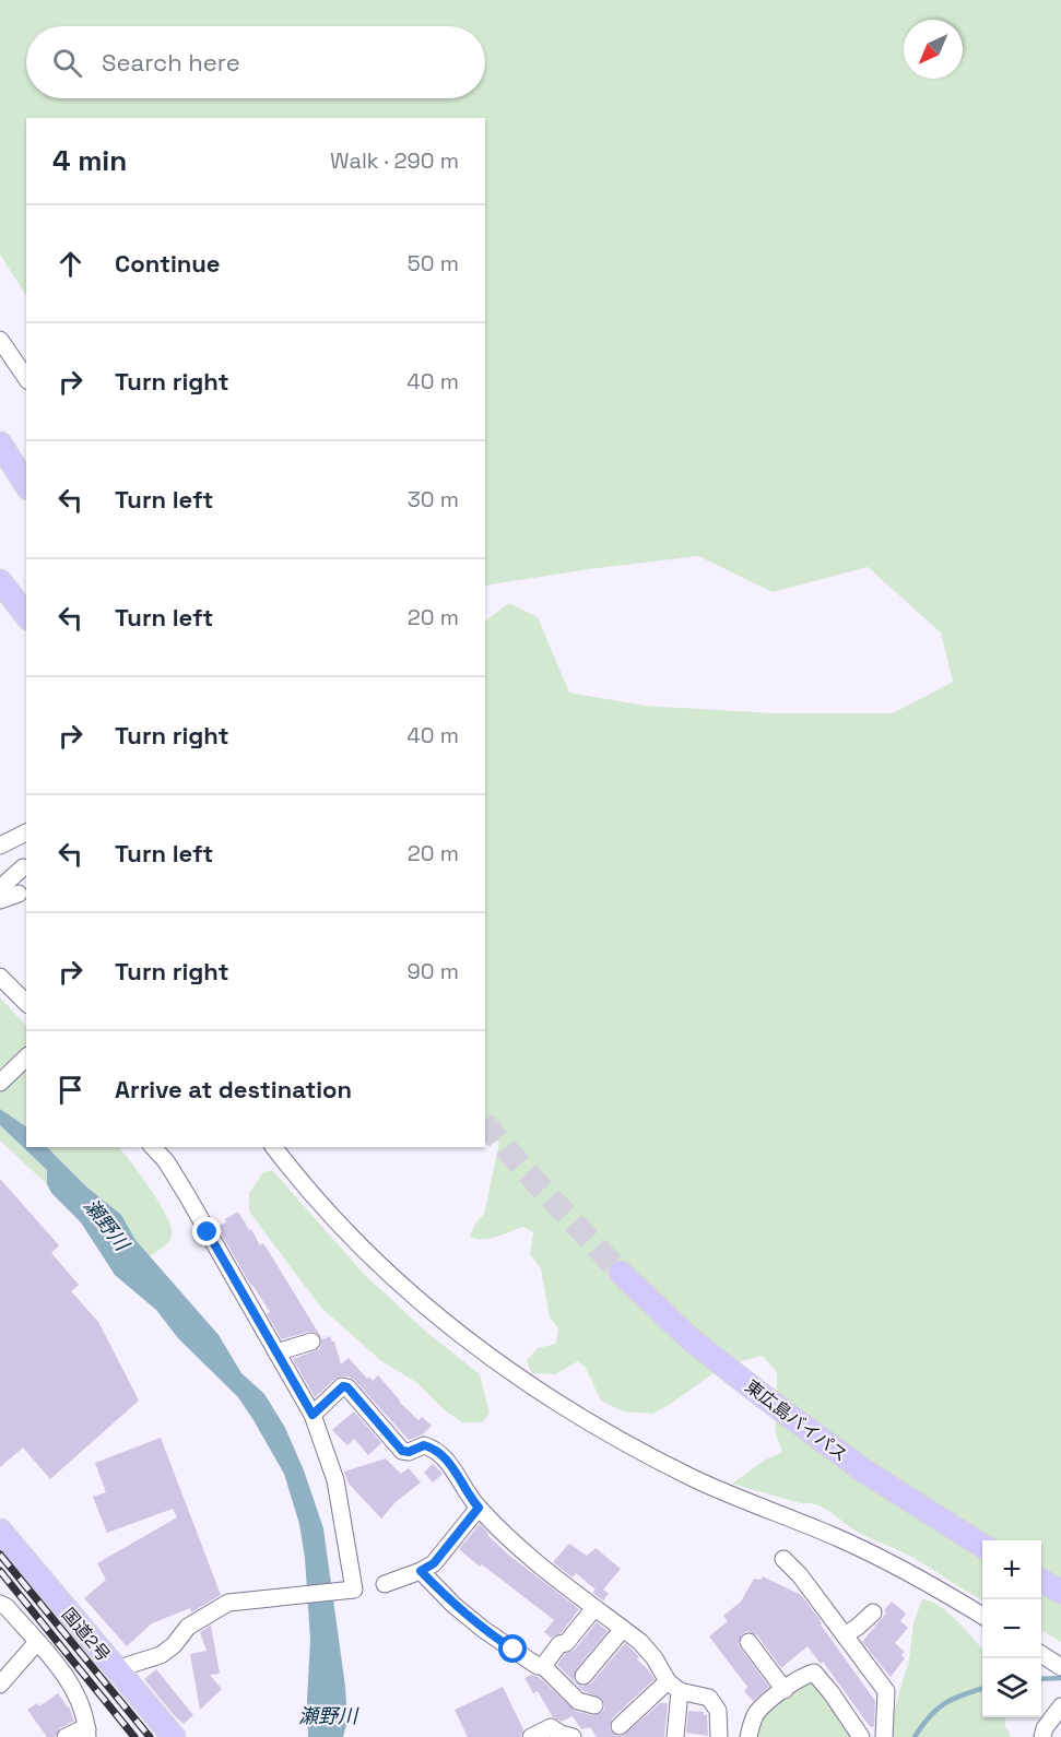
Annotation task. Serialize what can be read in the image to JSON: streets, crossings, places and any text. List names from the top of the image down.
{
  "streets": {
    "highway": ["東広島バイパス", "国道2号"]
  },
  "water": ["瀬野川"],
  "north": "bottom left",
  "page": {
    "search": "Search here",
    "heading": ["4 min", "Walk · 290 m"],
    "list": [
      ["Continue", "50 m"],
      ["Turn right", "40 m"],
      ["Turn left", "30 m"],
      ["Turn left", "20 m"],
      ["Turn right", "40 m"],
      ["Turn left", "20 m"],
      ["Turn right", "90 m"],
      "Arrive at destination"
    ],
    "map_buttons": ["+", "−"]
  }
}
